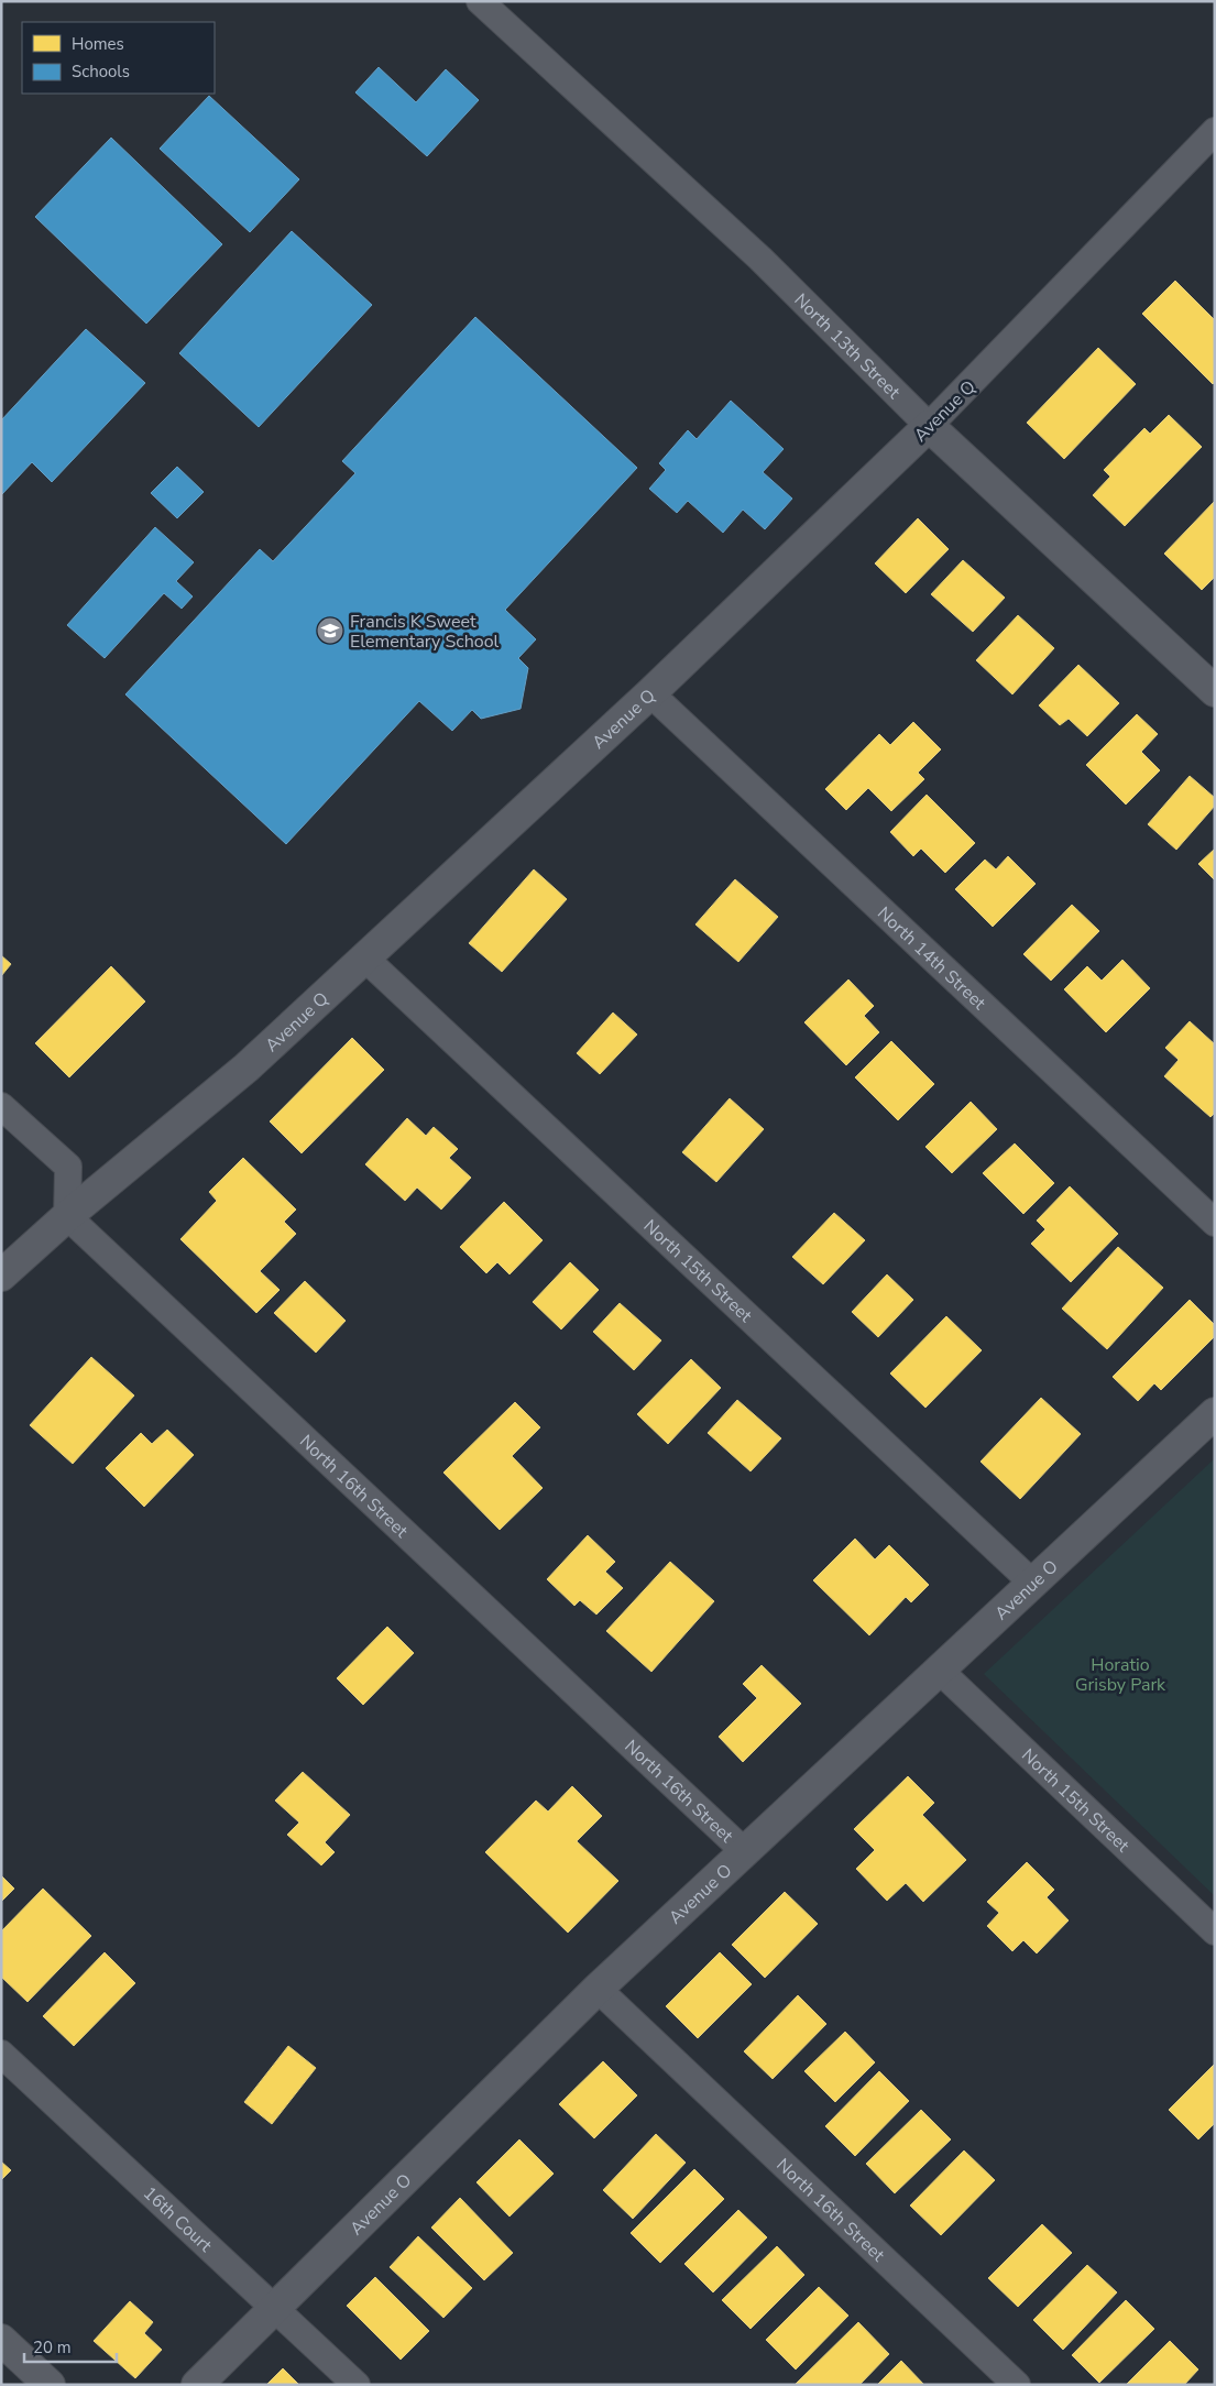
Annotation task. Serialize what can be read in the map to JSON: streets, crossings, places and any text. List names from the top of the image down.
{
  "streets": {
    "street": [
      "North 13th Street",
      "Avenue Q",
      "North 14th Street",
      "North 15th Street",
      "North 16th Street",
      "Avenue O",
      "16th Court"
    ]
  },
  "crossings": [
    ["North 13th Street", "Avenue Q"],
    ["Avenue Q", "North 14th Street"],
    ["Avenue Q", "North 15th Street"],
    ["Avenue Q", "North 16th Street"],
    ["North 15th Street", "Avenue O"],
    ["North 16th Street", "Avenue O"],
    ["Avenue O", "16th Court"]
  ],
  "parks": ["Horatio Grisby Park"],
  "places": {
    "school or university": ["Francis K Sweet Elementary School"]
  },
  "legend": ["Homes", "Schools"],
  "scale_bar": "20 m"
}
